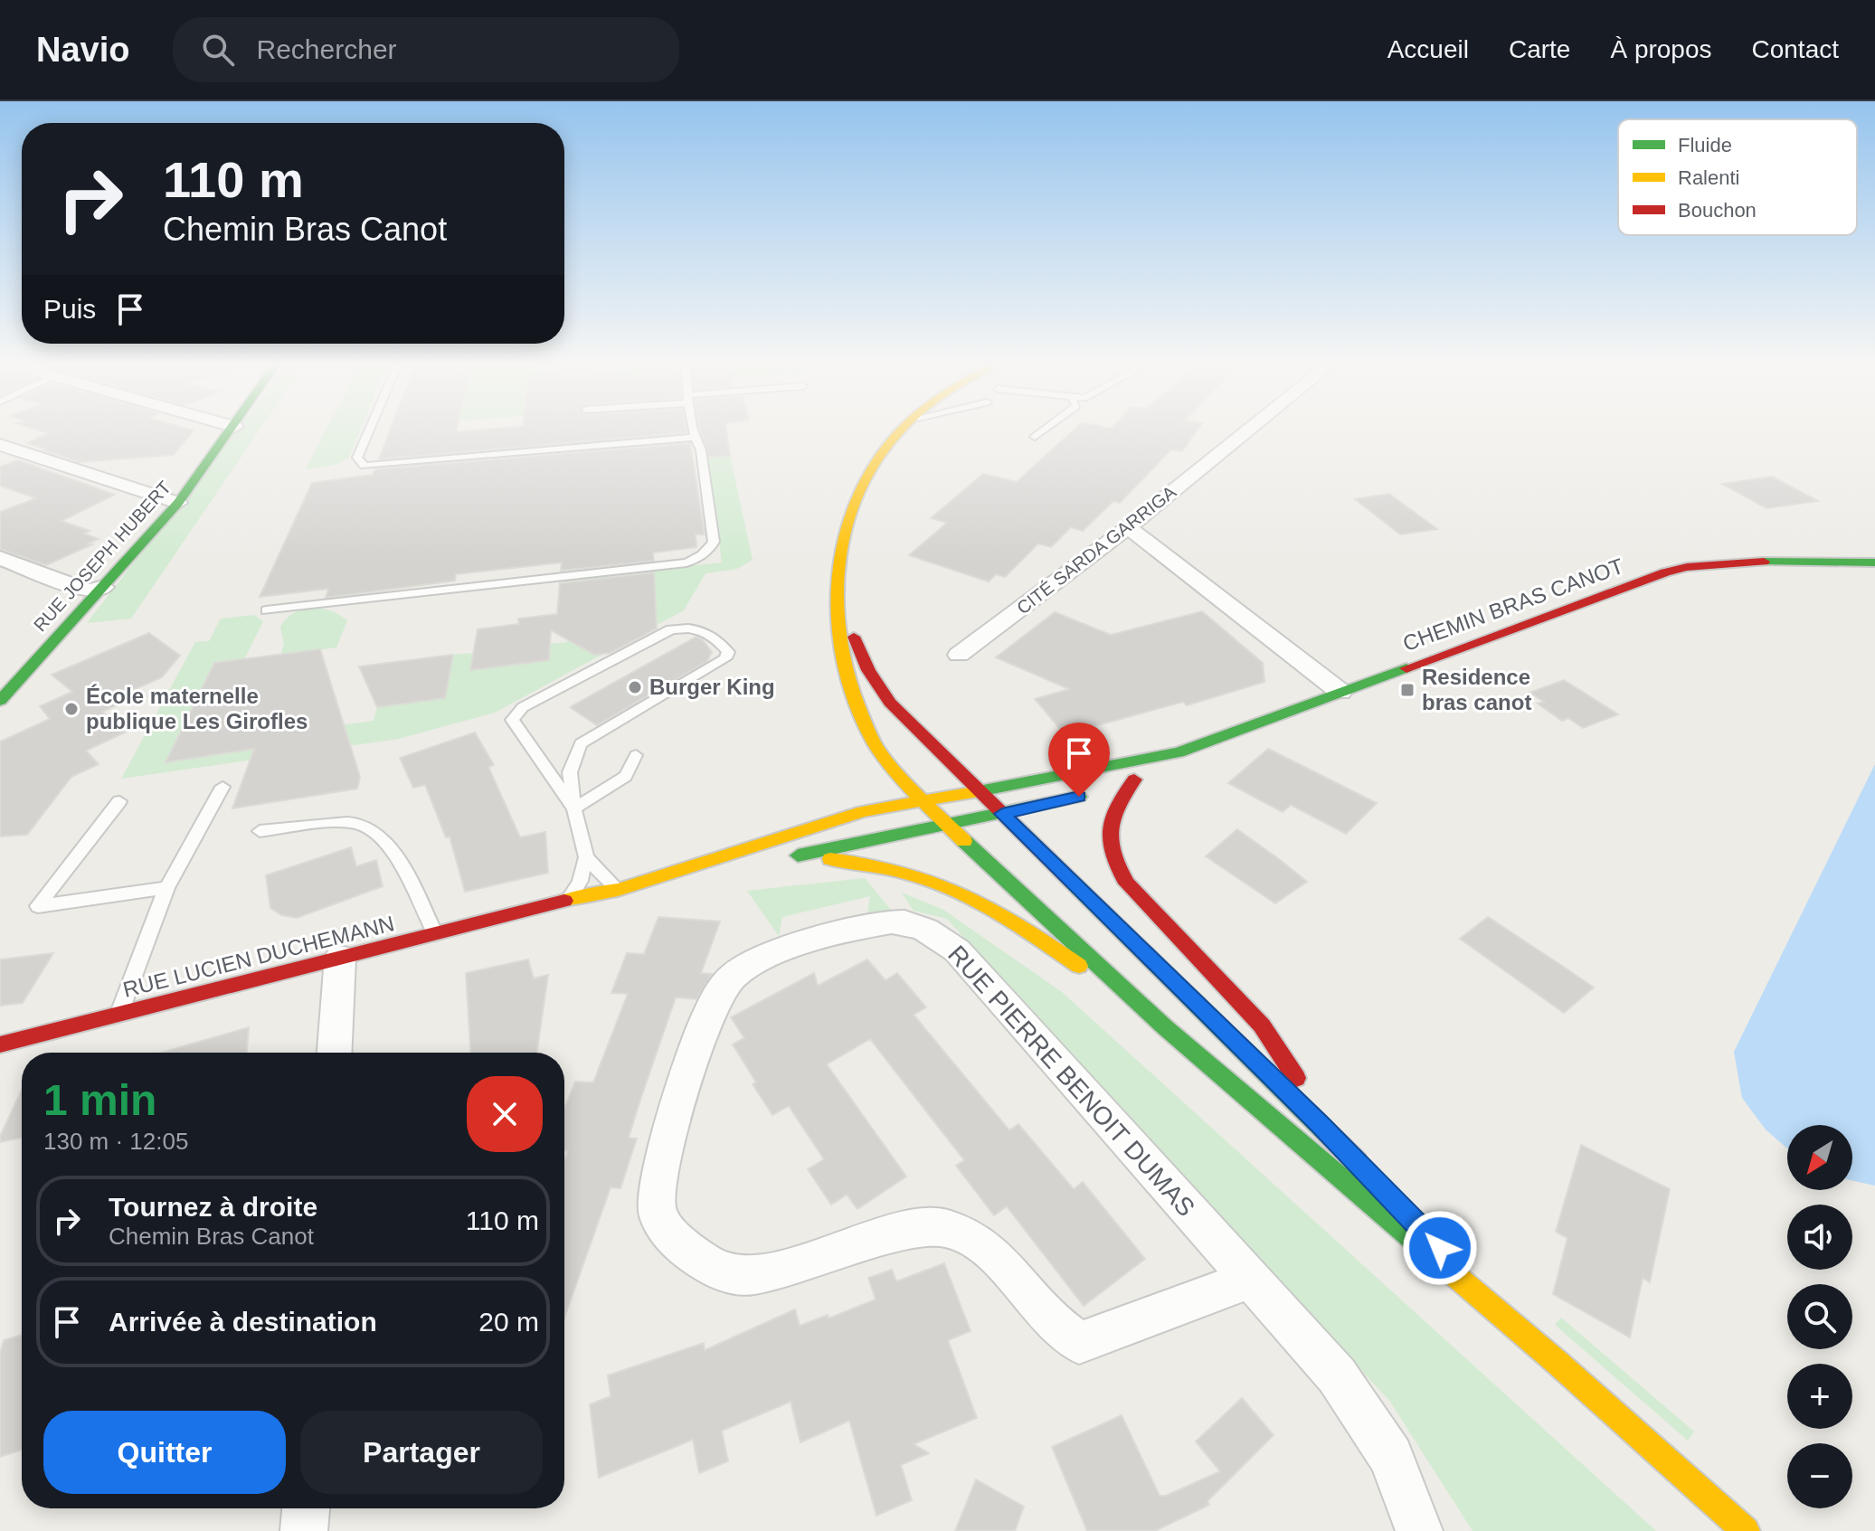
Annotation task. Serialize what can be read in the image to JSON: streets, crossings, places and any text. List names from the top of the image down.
{
  "streets": {
    "main road": ["RUE JOSEPH HUBERT", "CHEMIN BRAS CANOT", "RUE LUCIEN DUCHEMANN"],
    "street": ["CITÉ SARDA GARRIGA", "RUE PIERRE BENOIT DUMAS"]
  },
  "crossings": [
    ["CHEMIN BRAS CANOT", "RUE LUCIEN DUCHEMANN"]
  ],
  "places": {
    "other": ["Burger King", "École maternelle publique Les Girofles"],
    "transit": ["Residence bras canot"]
  },
  "legend": ["Fluide", "Ralenti", "Bouchon"],
  "north": "bottom left",
  "page": {
    "header": "Navio",
    "search": "Rechercher",
    "nav": [
      "Accueil",
      "Carte",
      "À propos",
      "Contact"
    ],
    "turn": ["110 m", "Chemin Bras Canot"],
    "then": "Puis",
    "heading": ["1 min", "130 m · 12:05"],
    "map_buttons": ["+", "−"],
    "list": [
      {
        "name": "Tournez à droite",
        "note": "Chemin Bras Canot",
        "value": "110 m"
      },
      {
        "name": "Arrivée à destination",
        "value": "20 m"
      }
    ],
    "buttons": ["Quitter", "Partager"]
  }
}
